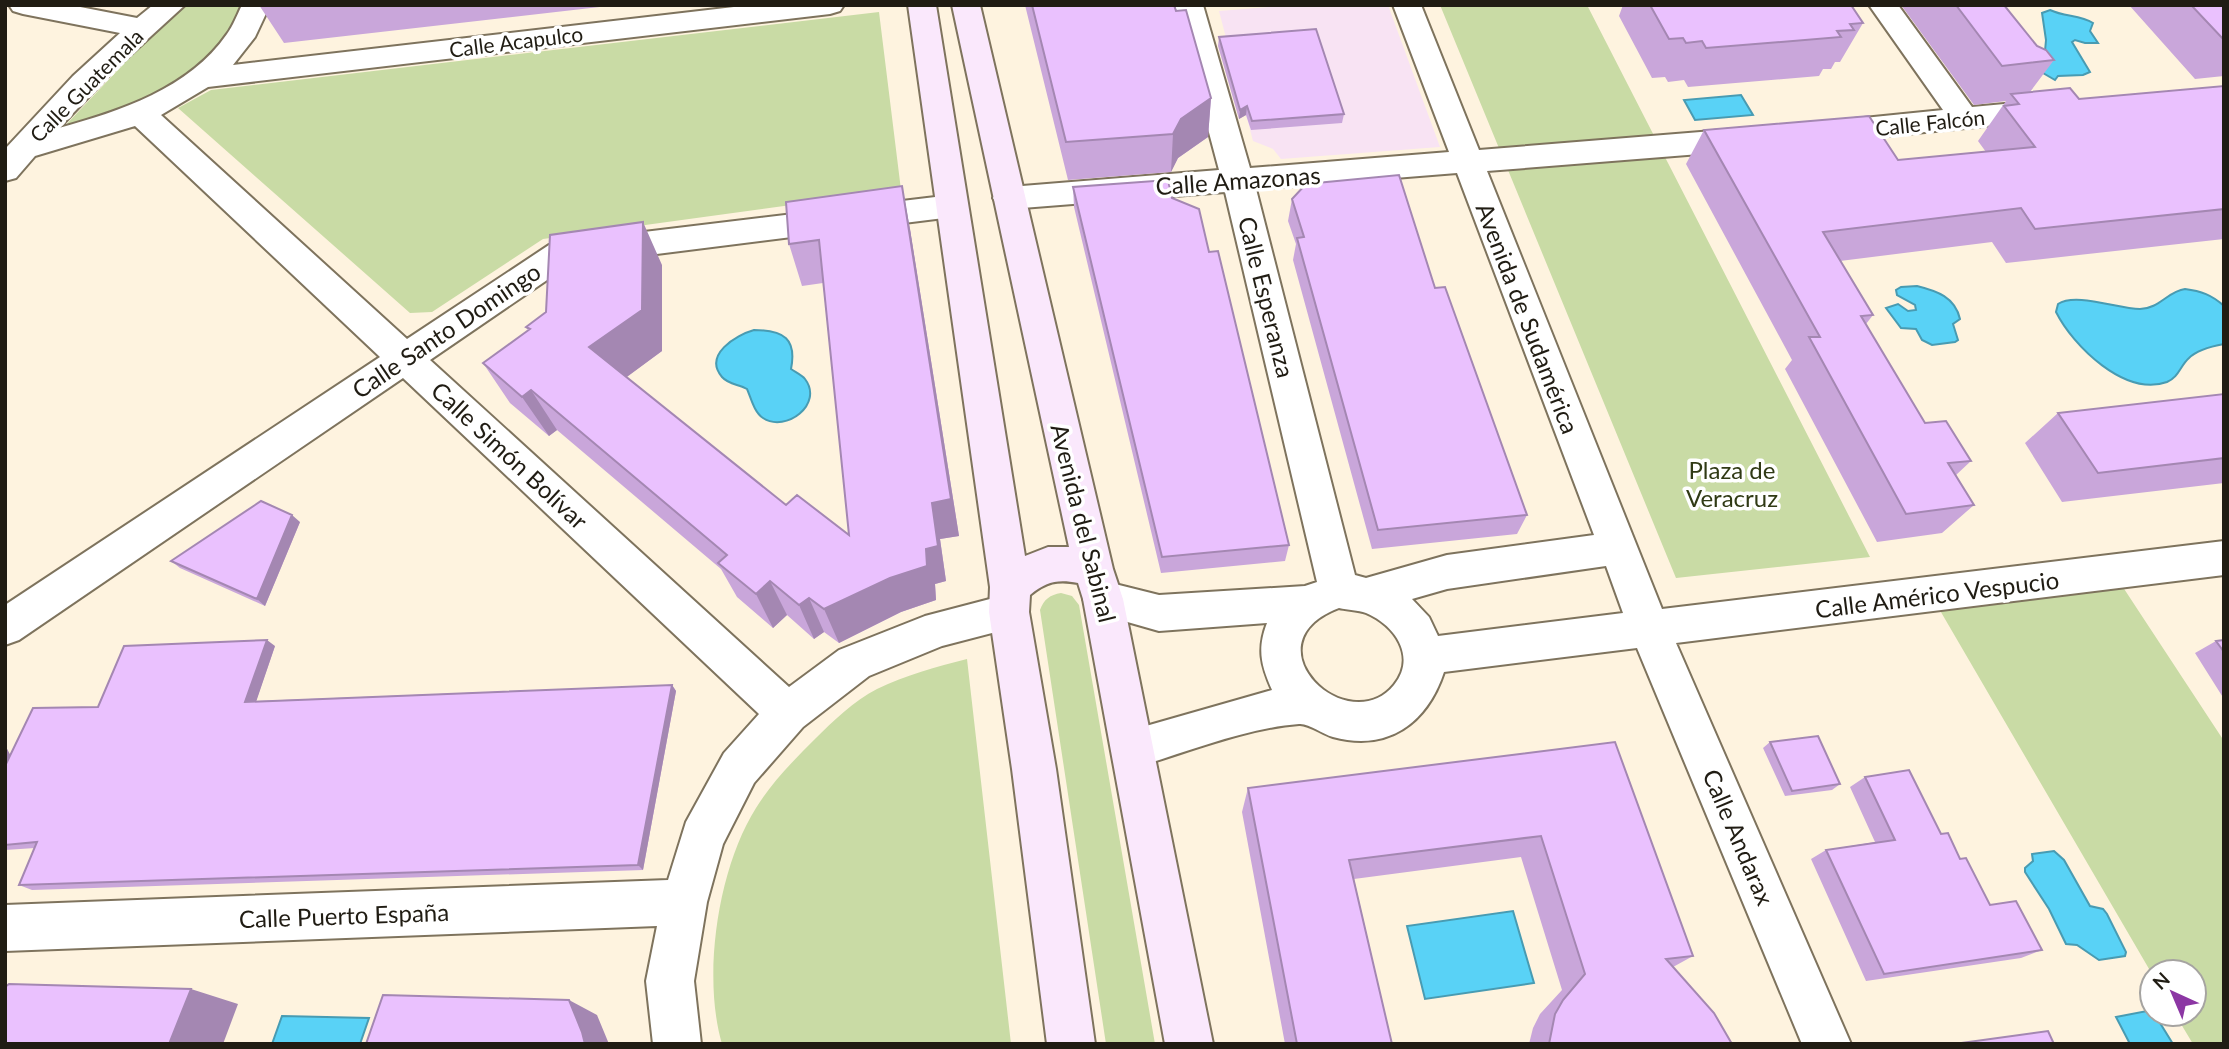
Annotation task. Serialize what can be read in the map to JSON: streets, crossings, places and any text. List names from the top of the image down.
{
  "streets": {
    "street": [
      "Calle Acapulco",
      "Calle Guatemala",
      "Calle Falcón",
      "Calle Amazonas",
      "Calle Esperanza",
      "Avenida de Sudamérica",
      "Calle Santo Domingo",
      "Calle Simón Bolívar",
      "Avenida del Sabinal",
      "Calle Américo Vespucio",
      "Calle Andarax",
      "Calle Puerto España"
    ]
  },
  "crossings": [
    ["Calle Falcón", "Calle Amazonas"],
    ["Calle Falcón", "Avenida de Sudamérica"],
    ["Calle Amazonas", "Calle Esperanza"],
    ["Calle Amazonas", "Avenida de Sudamérica"],
    ["Calle Amazonas", "Avenida del Sabinal"],
    ["Calle Esperanza", "Calle Américo Vespucio"],
    ["Avenida de Sudamérica", "Calle Américo Vespucio"],
    ["Avenida de Sudamérica", "Calle Andarax"],
    ["Calle Santo Domingo", "Calle Simón Bolívar"],
    ["Calle Américo Vespucio", "Calle Andarax"]
  ],
  "parks": ["Plaza de Veracruz"],
  "north": "top left"
}
